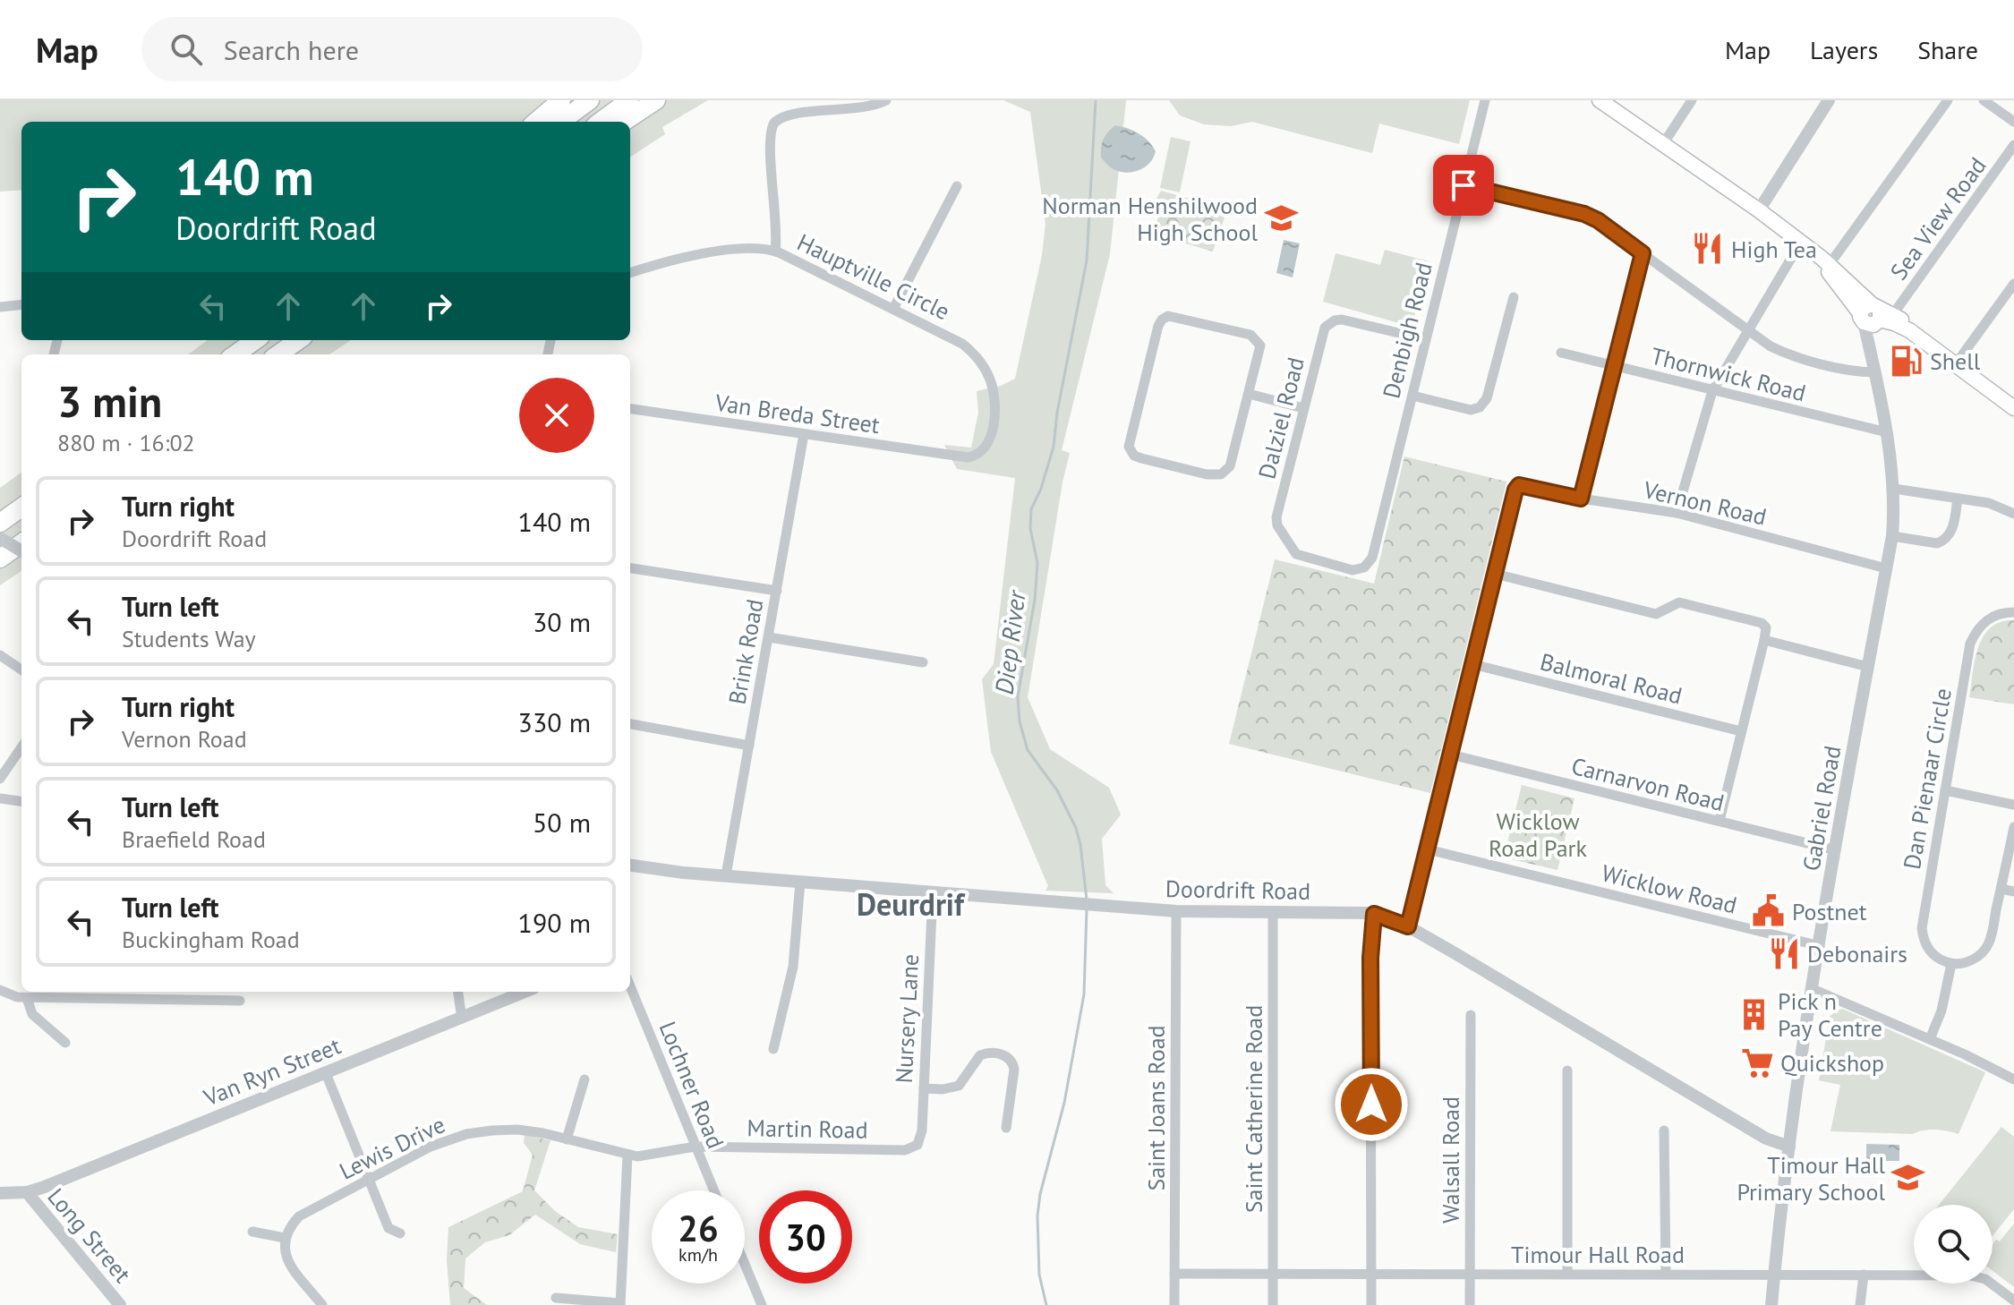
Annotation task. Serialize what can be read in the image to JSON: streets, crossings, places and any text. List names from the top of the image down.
{
  "streets": {
    "street": [
      "Sea View Road",
      "Hauptville Circle",
      "Denbigh Road",
      "Thornwick Road",
      "Van Breda Street",
      "Dalziel Road",
      "Vernon Road",
      "Brink Road",
      "Balmoral Road",
      "Dan Pienaar Circle",
      "Carnarvon Road",
      "Gabriel Road",
      "Wicklow Road",
      "Doordrift Road",
      "Nursery Lane",
      "Van Ryn Street",
      "Lochner Road",
      "Saint Joans Road",
      "Saint Catherine Road",
      "Martin Road",
      "Lewis Drive",
      "Walsall Road",
      "Long Street",
      "Timour Hall Road"
    ]
  },
  "crossings": [
    ["Sea View Road", "Gabriel Road"],
    ["Hauptville Circle", "Van Breda Street"],
    ["Denbigh Road", "Dalziel Road"],
    ["Thornwick Road", "Gabriel Road"],
    ["Van Breda Street", "Brink Road"],
    ["Vernon Road", "Gabriel Road"],
    ["Brink Road", "Doordrift Road"],
    ["Carnarvon Road", "Gabriel Road"],
    ["Gabriel Road", "Wicklow Road"],
    ["Gabriel Road", "Doordrift Road"],
    ["Gabriel Road", "Timour Hall Road"],
    ["Doordrift Road", "Nursery Lane"],
    ["Doordrift Road", "Saint Joans Road"],
    ["Doordrift Road", "Saint Catherine Road"],
    ["Nursery Lane", "Martin Road"],
    ["Van Ryn Street", "Long Street"],
    ["Lochner Road", "Martin Road"],
    ["Lochner Road", "Lewis Drive"],
    ["Saint Joans Road", "Timour Hall Road"],
    ["Saint Catherine Road", "Timour Hall Road"],
    ["Martin Road", "Lewis Drive"],
    ["Walsall Road", "Timour Hall Road"]
  ],
  "districts": ["Deurdrif"],
  "water": ["Diep River"],
  "parks": ["Wicklow Road Park"],
  "places": {
    "school or university": ["Norman Henshilwood High School", "Timour Hall Primary School"],
    "restaurant": ["High Tea", "Debonairs"],
    "fuel station": ["Shell"],
    "public building": ["Postnet"],
    "building": ["Pick n Pay Centre"],
    "supermarket": ["Quickshop"]
  },
  "page": {
    "header": "Map",
    "search": "Search here",
    "nav": ["Map", "Layers", "Share"],
    "turn": ["140 m", "Doordrift Road"],
    "heading": ["3 min", "880 m · 16:02"],
    "list": [
      {
        "name": "Turn right",
        "note": "Doordrift Road",
        "value": "140 m"
      },
      {
        "name": "Turn left",
        "note": "Students Way",
        "value": "30 m"
      },
      {
        "name": "Turn right",
        "note": "Vernon Road",
        "value": "330 m"
      },
      {
        "name": "Turn left",
        "note": "Braefield Road",
        "value": "50 m"
      },
      {
        "name": "Turn left",
        "note": "Buckingham Road",
        "value": "190 m"
      }
    ],
    "speed": "26 km/h",
    "limit": "30"
  }
}
